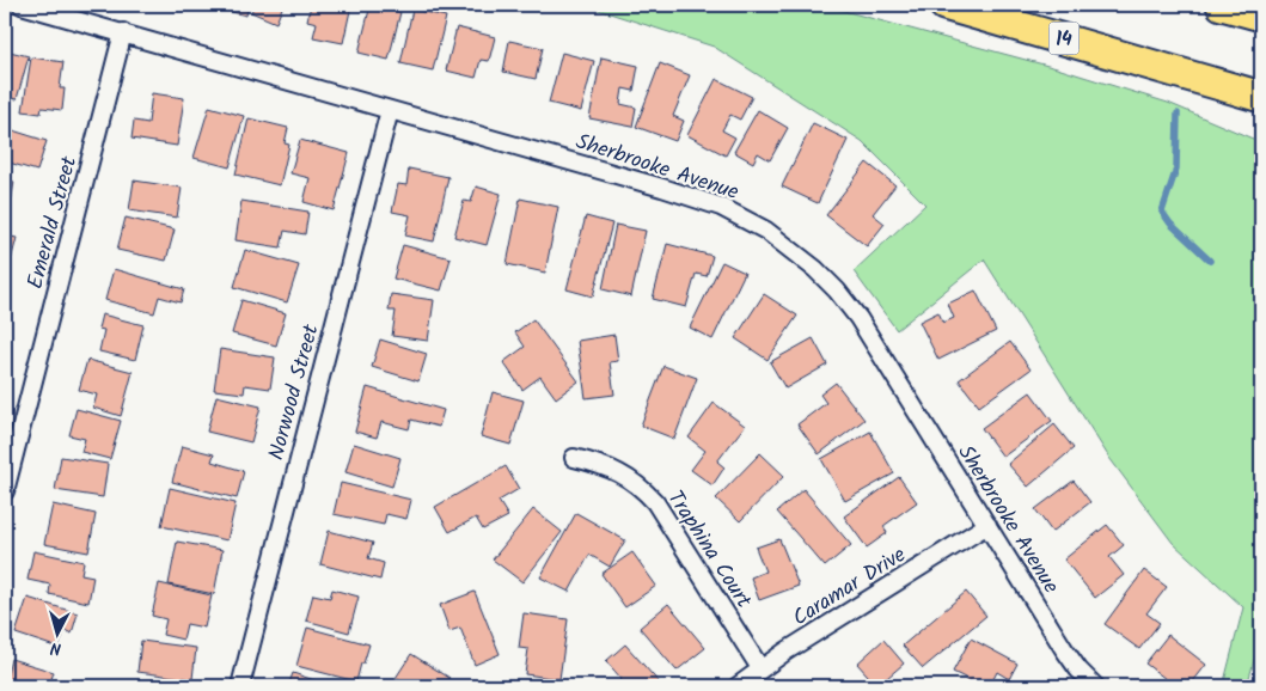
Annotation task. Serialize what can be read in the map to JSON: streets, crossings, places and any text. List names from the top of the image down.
{
  "streets": {
    "highway": ["14"],
    "street": [
      "Sherbrooke Avenue",
      "Emerald Street",
      "Norwood Street",
      "Traphina Court",
      "Caramar Drive"
    ]
  },
  "crossings": [
    ["Sherbrooke Avenue", "Emerald Street"],
    ["Sherbrooke Avenue", "Norwood Street"],
    ["Sherbrooke Avenue", "Caramar Drive"],
    ["Traphina Court", "Caramar Drive"]
  ],
  "north": "bottom"
}
